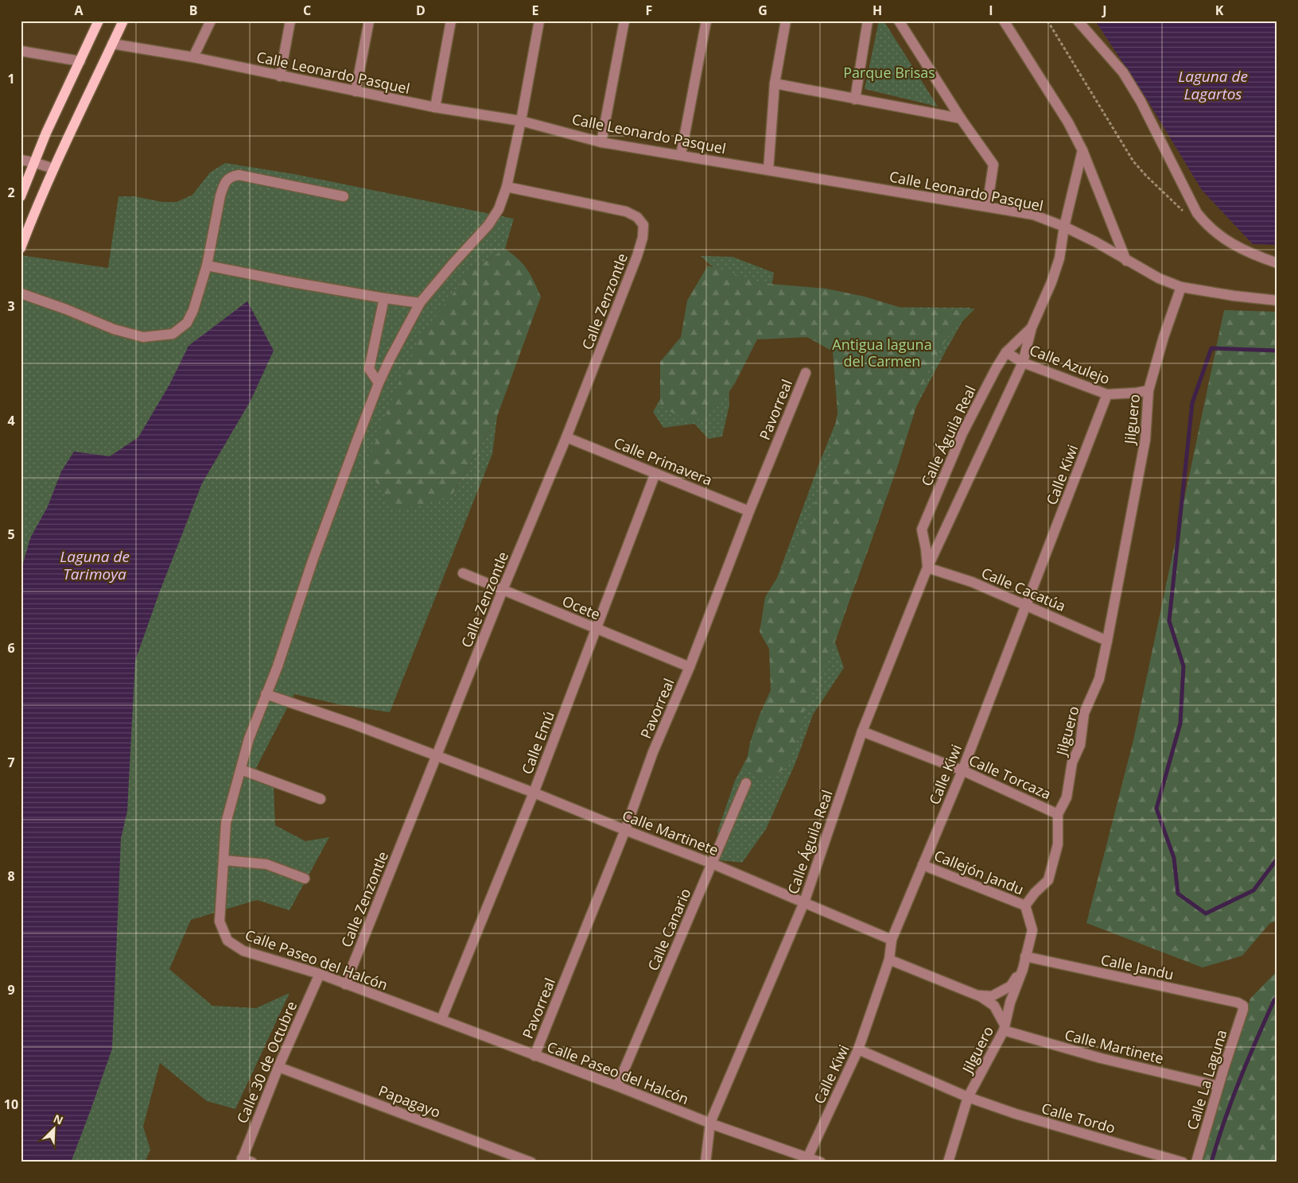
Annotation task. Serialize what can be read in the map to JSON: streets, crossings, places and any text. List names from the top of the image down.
{
  "streets": {
    "street": [
      "Calle Leonardo Pasquel",
      "Calle Zenzontle",
      "Calle Azulejo",
      "Pavorreal",
      "Jilguero",
      "Calle Águila Real",
      "Calle Primavera",
      "Calle Kiwi",
      "Calle Cacatúa",
      "Ocete",
      "Calle Emú",
      "Calle Torcaza",
      "Calle Martinete",
      "Callejón Jandu",
      "Calle Canario",
      "Calle Paseo del Halcón",
      "Calle Jandu",
      "Calle 30 de Octubre",
      "Calle La Laguna",
      "Papagayo",
      "Calle Tordo"
    ]
  },
  "crossings": [
    ["Calle Leonardo Pasquel", "Jilguero"],
    ["Calle Leonardo Pasquel", "Calle Águila Real"],
    ["Calle Zenzontle", "Calle Primavera"],
    ["Calle Zenzontle", "Ocete"],
    ["Calle Zenzontle", "Calle Martinete"],
    ["Calle Zenzontle", "Calle Paseo del Halcón"],
    ["Calle Azulejo", "Jilguero"],
    ["Calle Azulejo", "Calle Águila Real"],
    ["Calle Azulejo", "Calle Kiwi"],
    ["Pavorreal", "Calle Primavera"],
    ["Pavorreal", "Ocete"],
    ["Pavorreal", "Calle Martinete"],
    ["Pavorreal", "Calle Paseo del Halcón"],
    ["Jilguero", "Calle Cacatúa"],
    ["Jilguero", "Calle Torcaza"],
    ["Jilguero", "Calle Martinete"],
    ["Jilguero", "Callejón Jandu"],
    ["Jilguero", "Calle Jandu"],
    ["Jilguero", "Calle Tordo"],
    ["Calle Águila Real", "Calle Cacatúa"],
    ["Calle Águila Real", "Calle Torcaza"],
    ["Calle Águila Real", "Calle Martinete"],
    ["Calle Águila Real", "Calle Paseo del Halcón"],
    ["Calle Primavera", "Calle Emú"],
    ["Calle Kiwi", "Calle Cacatúa"],
    ["Calle Kiwi", "Calle Torcaza"],
    ["Calle Kiwi", "Calle Martinete"],
    ["Calle Kiwi", "Callejón Jandu"],
    ["Calle Kiwi", "Calle Paseo del Halcón"],
    ["Calle Kiwi", "Calle Tordo"],
    ["Ocete", "Calle Emú"],
    ["Calle Emú", "Calle Martinete"],
    ["Calle Emú", "Calle Paseo del Halcón"],
    ["Calle Martinete", "Calle Canario"],
    ["Calle Martinete", "Calle La Laguna"],
    ["Calle Canario", "Calle Paseo del Halcón"],
    ["Calle Paseo del Halcón", "Calle 30 de Octubre"],
    ["Calle Jandu", "Calle La Laguna"],
    ["Calle 30 de Octubre", "Papagayo"]
  ],
  "water": ["Laguna de Lagartos", "Laguna de Tarimoya"],
  "parks": ["Parque Brisas", "Antigua laguna del Carmen"],
  "north": "top right",
  "grid": {
    "columns": [
      "A",
      "B",
      "C",
      "D",
      "E",
      "F",
      "G",
      "H",
      "I",
      "J",
      "K"
    ],
    "rows": [
      "1",
      "2",
      "3",
      "4",
      "5",
      "6",
      "7",
      "8",
      "9",
      "10"
    ]
  }
}
